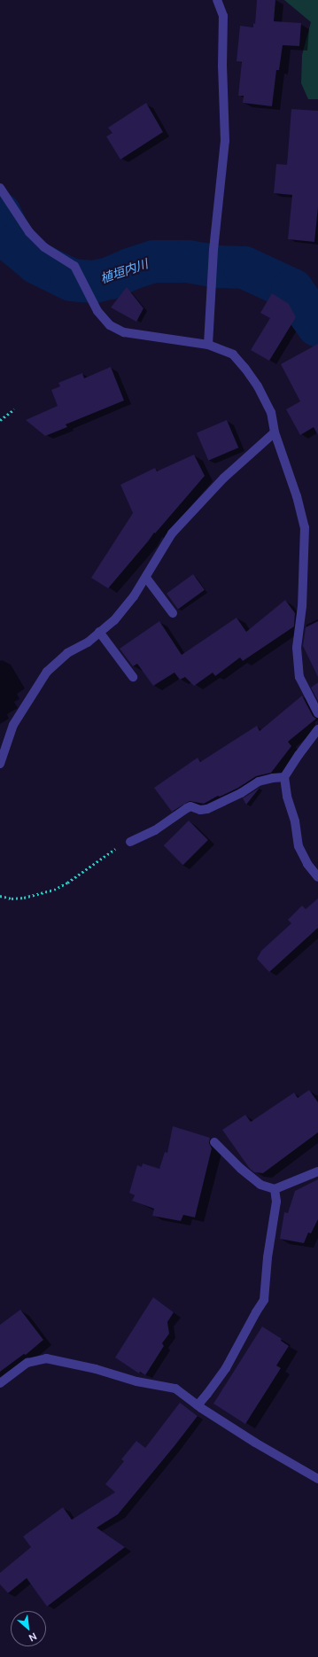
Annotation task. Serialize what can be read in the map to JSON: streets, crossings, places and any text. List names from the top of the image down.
{
  "water": ["植垣内川"],
  "north": "bottom right"
}
